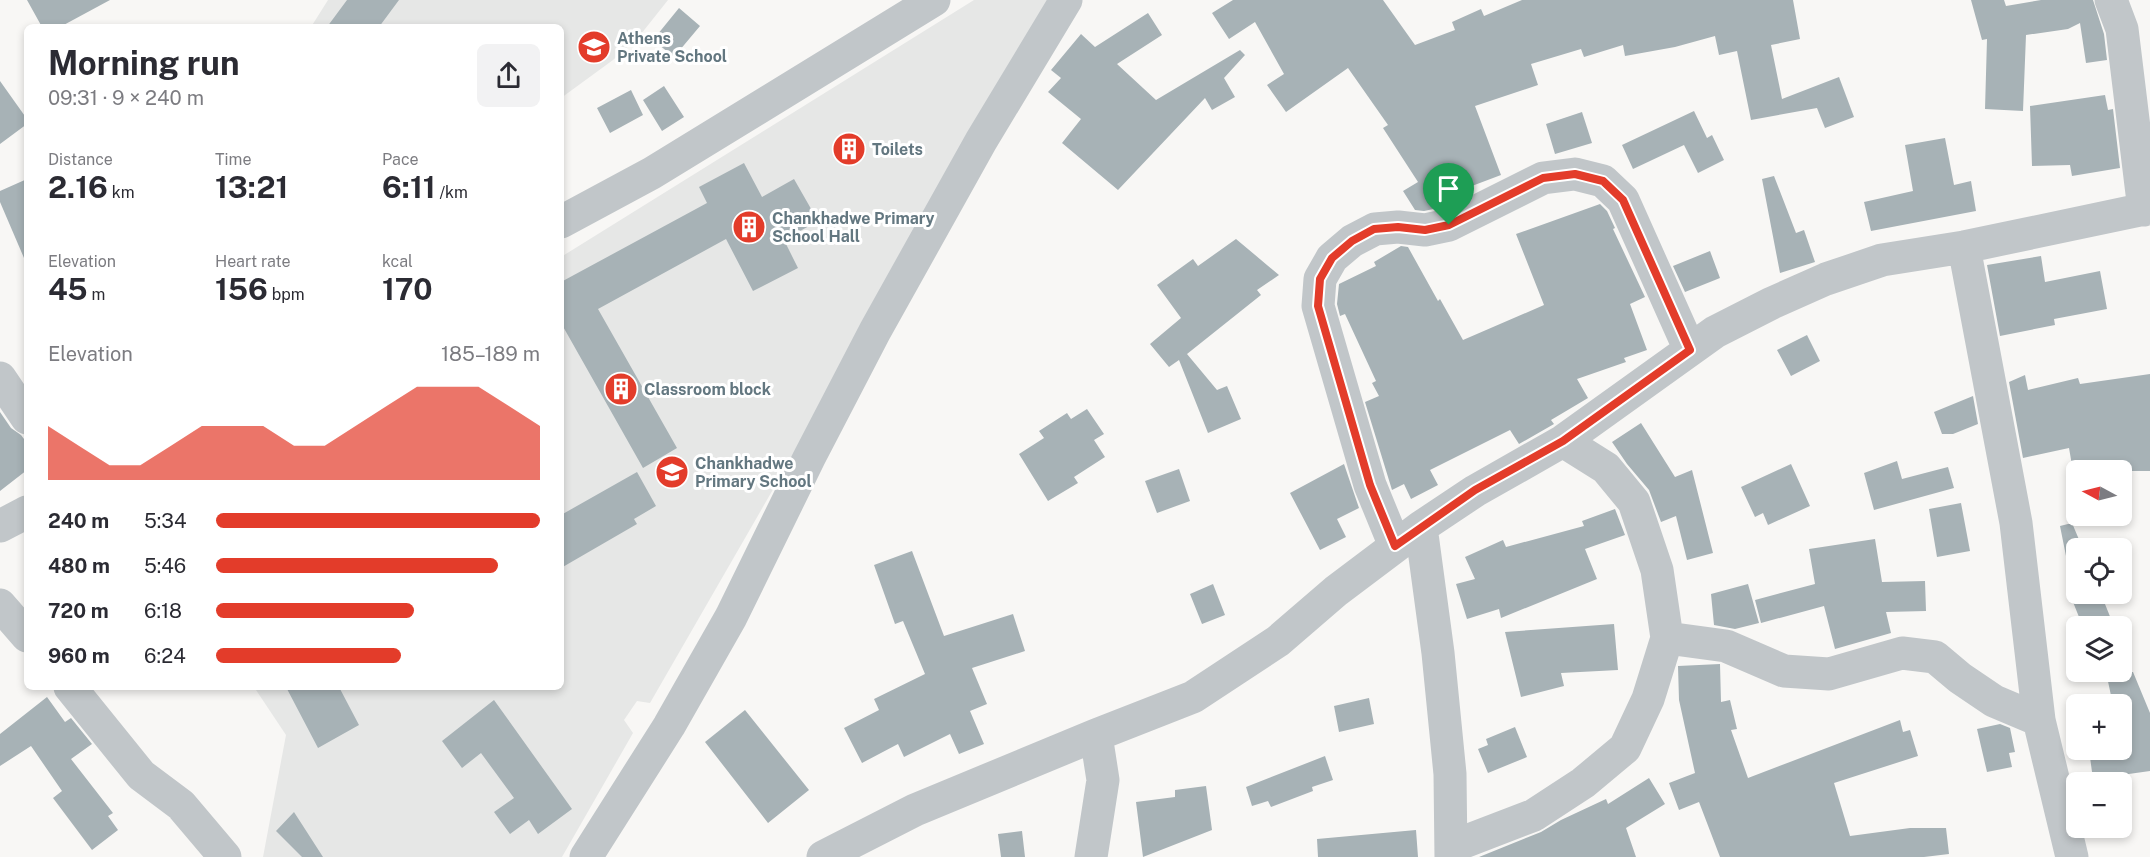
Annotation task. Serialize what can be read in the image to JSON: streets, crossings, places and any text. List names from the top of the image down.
{
  "places": {
    "school or university": ["Athens Private School", "Chankhadwe Primary School"],
    "building": ["Toilets", "Chankhadwe Primary School Hall", "Classroom block"]
  },
  "north": "left",
  "page": {
    "heading": ["Morning run", "09:31 · 9 × 240 m"],
    "stats": [
      ["Distance", "2.16 km"],
      ["Time", "13:21"],
      ["Pace", "6:11 /km"],
      ["Elevation", "45 m"],
      ["Heart rate", "156 bpm"],
      ["kcal", "170"]
    ],
    "chart": ["Elevation", "185–189 m"],
    "map_buttons": ["+", "−"],
    "list": [
      {
        "name": "240 m",
        "note": "5:34"
      },
      {
        "name": "480 m",
        "note": "5:46"
      },
      {
        "name": "720 m",
        "note": "6:18"
      },
      {
        "name": "960 m",
        "note": "6:24"
      }
    ]
  }
}
